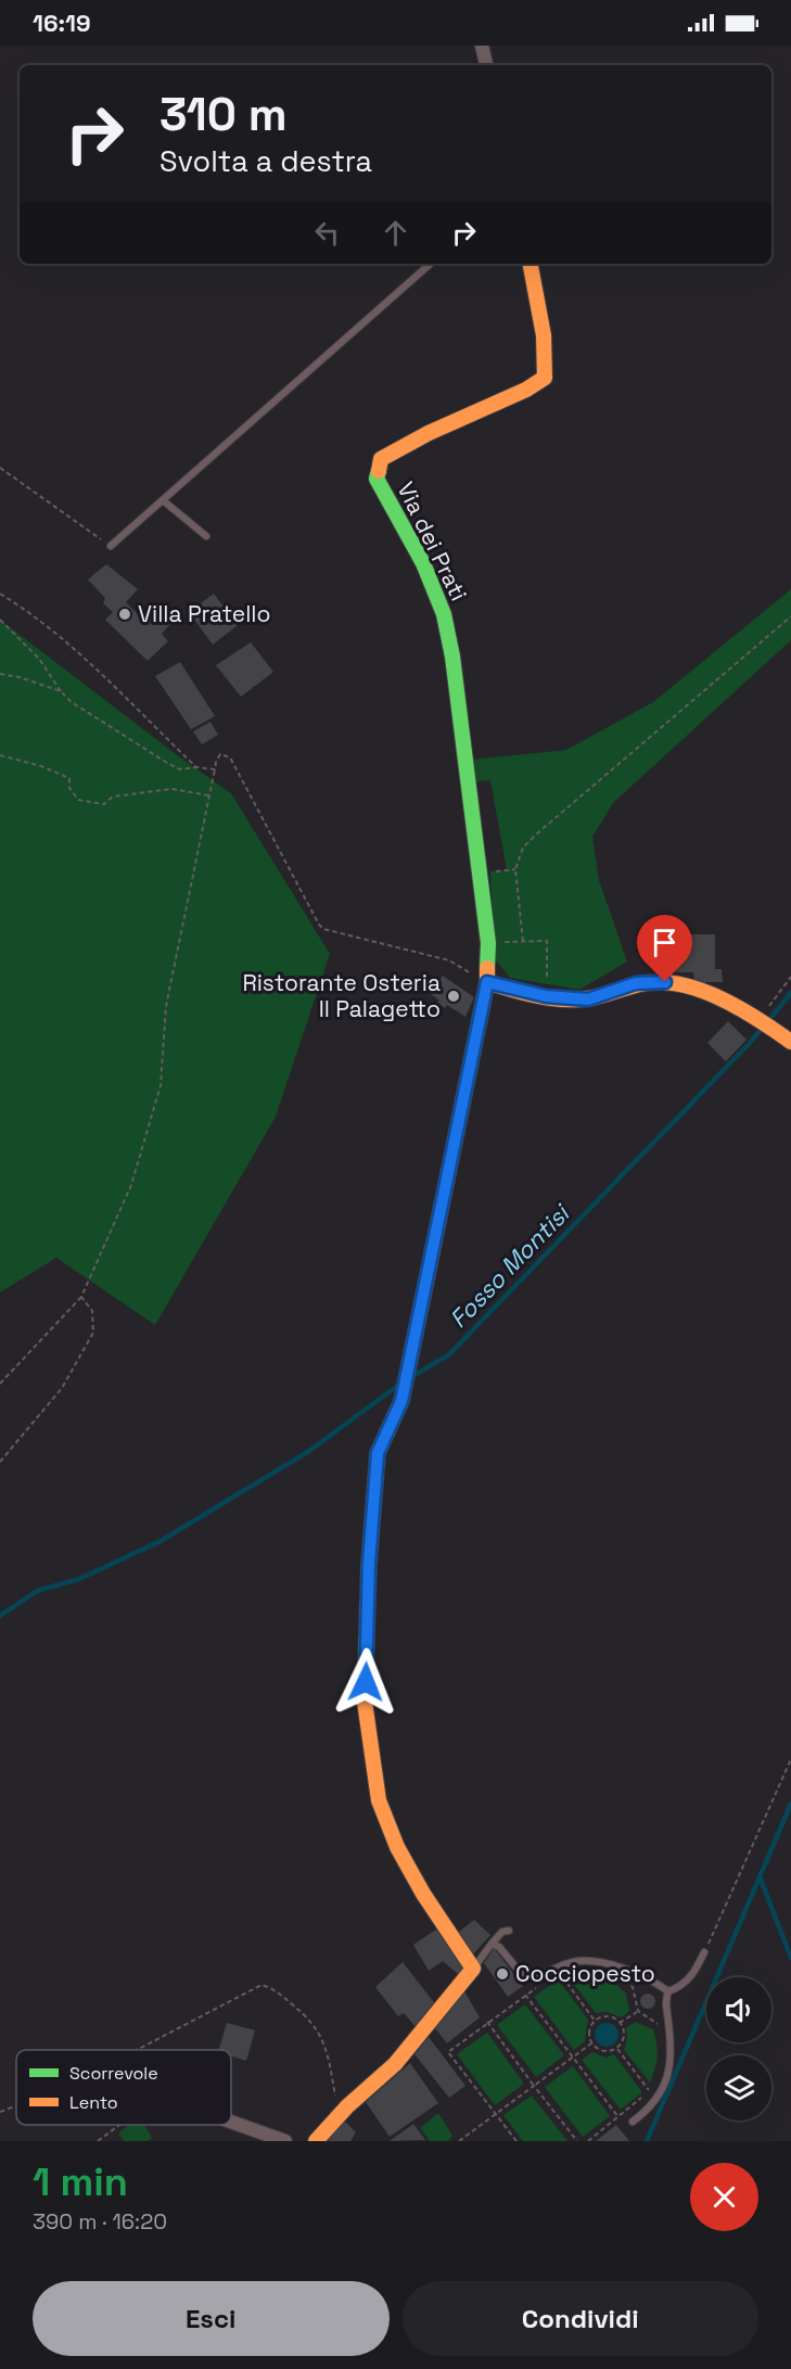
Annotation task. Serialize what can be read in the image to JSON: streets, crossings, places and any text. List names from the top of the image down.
{
  "streets": {
    "street": ["Via dei Prati"]
  },
  "water": ["Fosso Montisi"],
  "places": ["Villa Pratello", "Ristorante Osteria Il Palagetto", "Cocciopesto"],
  "legend": ["Scorrevole", "Lento"],
  "page": {
    "status": "16:19",
    "turn": ["310 m", "Svolta a destra"],
    "heading": ["1 min", "390 m · 16:20"],
    "buttons": ["Esci", "Condividi"]
  }
}
